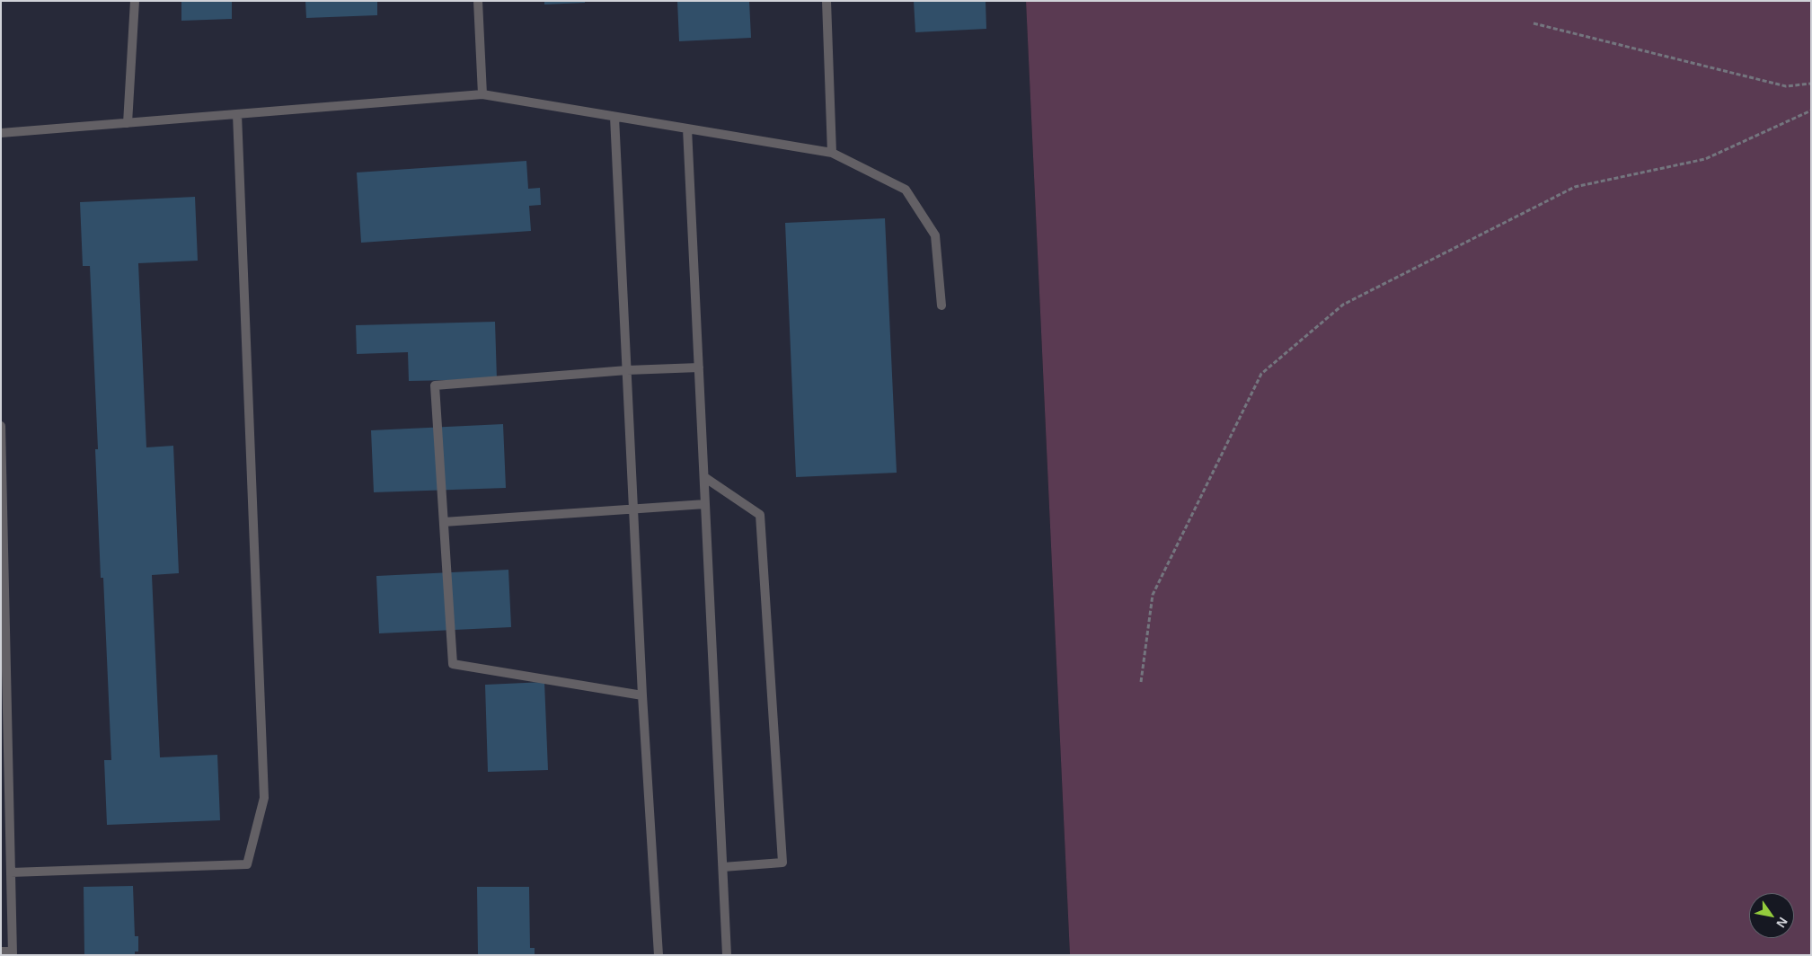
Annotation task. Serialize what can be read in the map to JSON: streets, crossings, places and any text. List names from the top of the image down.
{
  "north": "bottom right"
}
